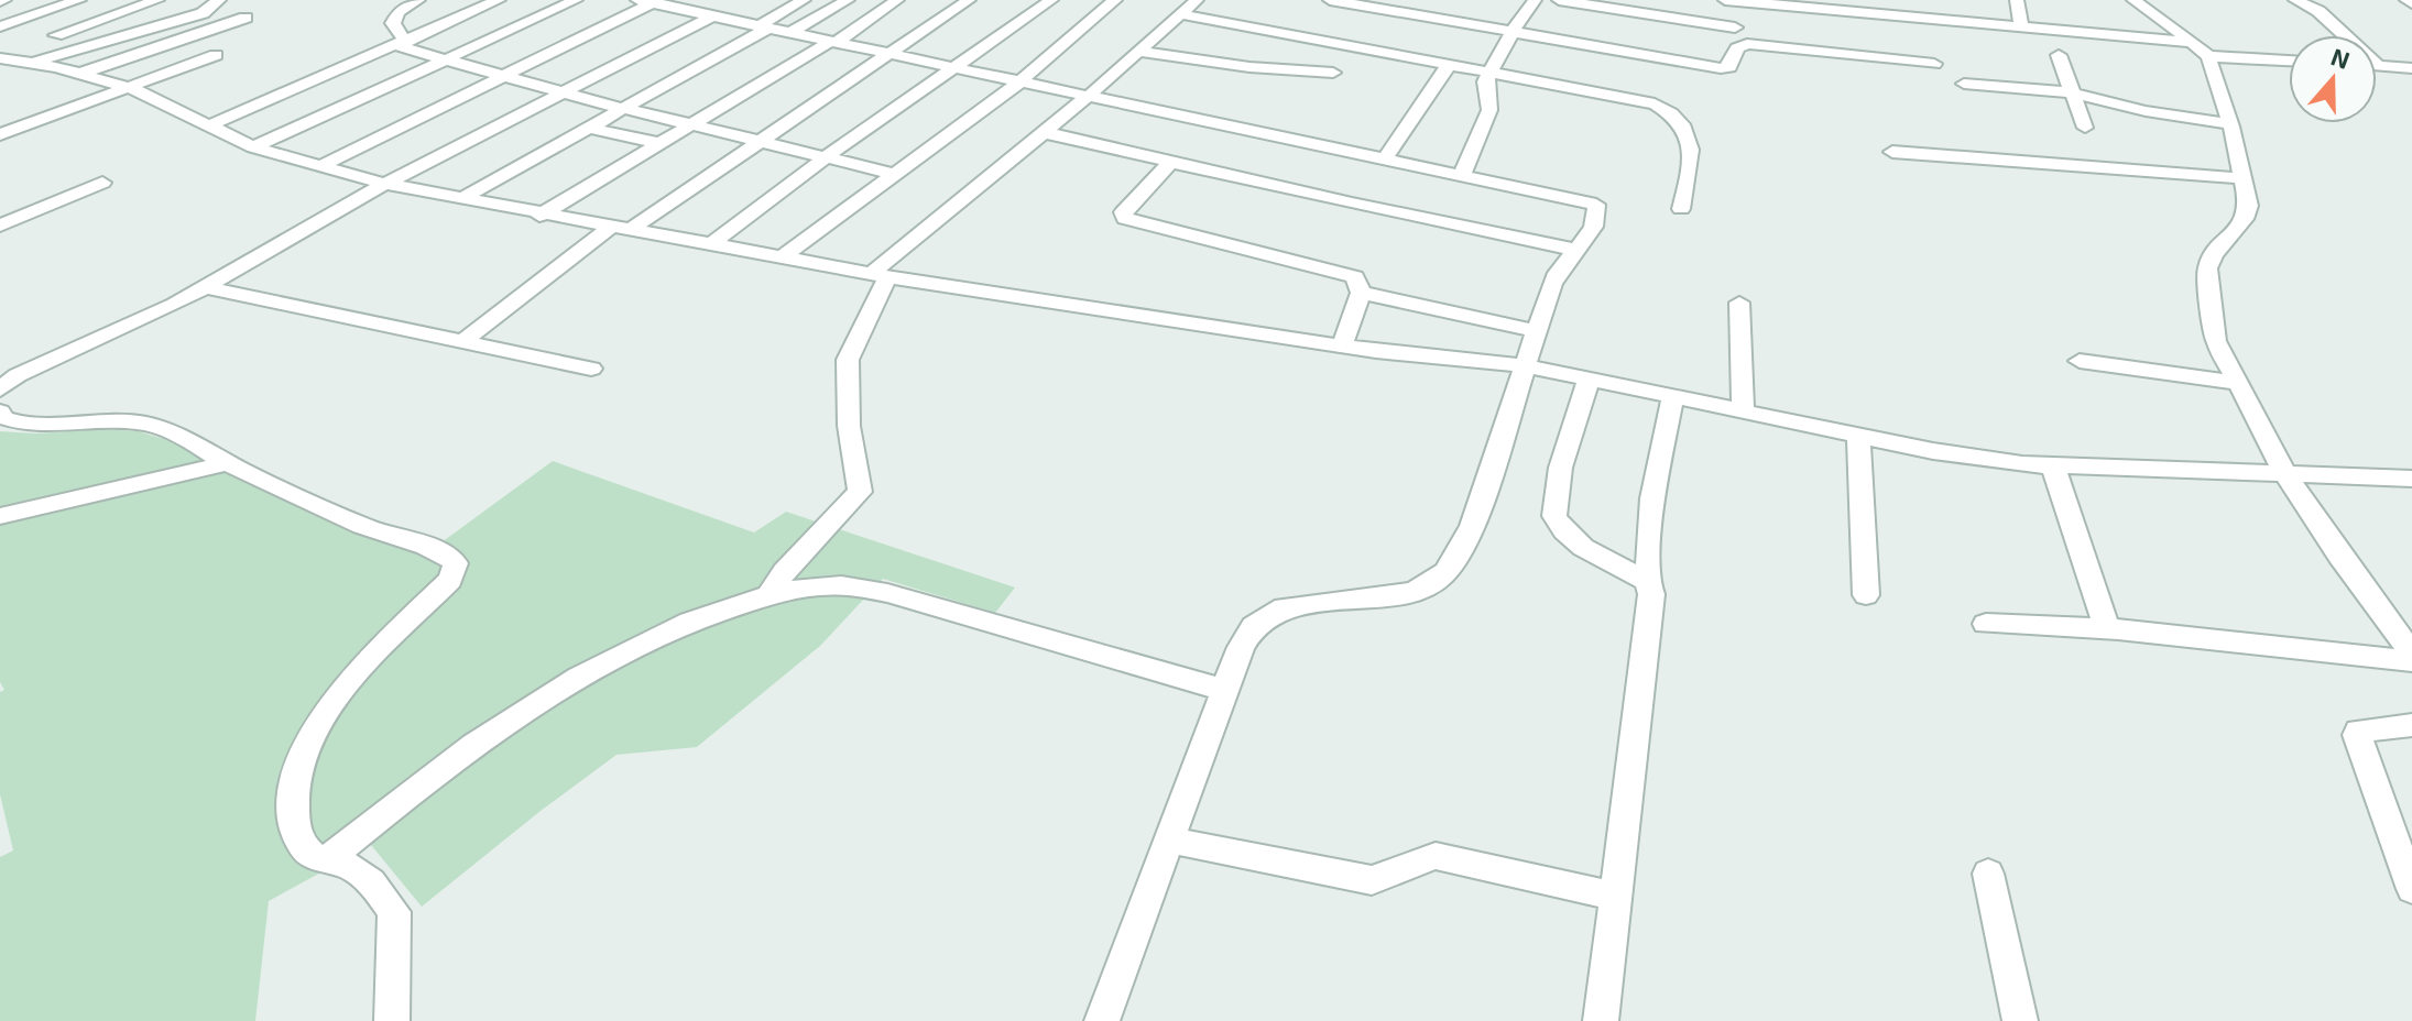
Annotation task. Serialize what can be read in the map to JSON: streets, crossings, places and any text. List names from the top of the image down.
{
  "north": "top"
}
